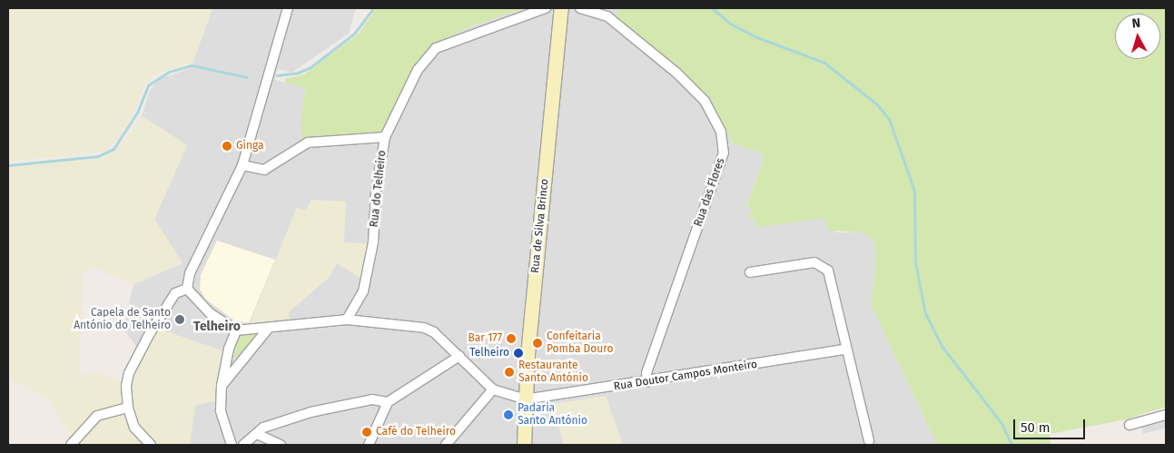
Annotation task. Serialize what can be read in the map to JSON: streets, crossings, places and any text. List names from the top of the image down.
{
  "streets": {
    "main road": ["Rua de Silva Brinco"],
    "street": ["Rua do Telheiro", "Rua das Flores", "Rua Doutor Campos Monteiro"]
  },
  "crossings": [
    ["Rua das Flores", "Rua Doutor Campos Monteiro"],
    ["Rua de Silva Brinco", "Rua Doutor Campos Monteiro"]
  ],
  "districts": ["Telheiro"],
  "places": [
    "Ginga",
    "Capela de Santo António do Telheiro",
    "Bar 177",
    "Confeitaria Pomba Douro",
    "Telheiro",
    "Restaurante Santo António",
    "Padaria Santo António",
    "Café do Telheiro"
  ],
  "scale_bar": "50 m",
  "north": "top"
}
